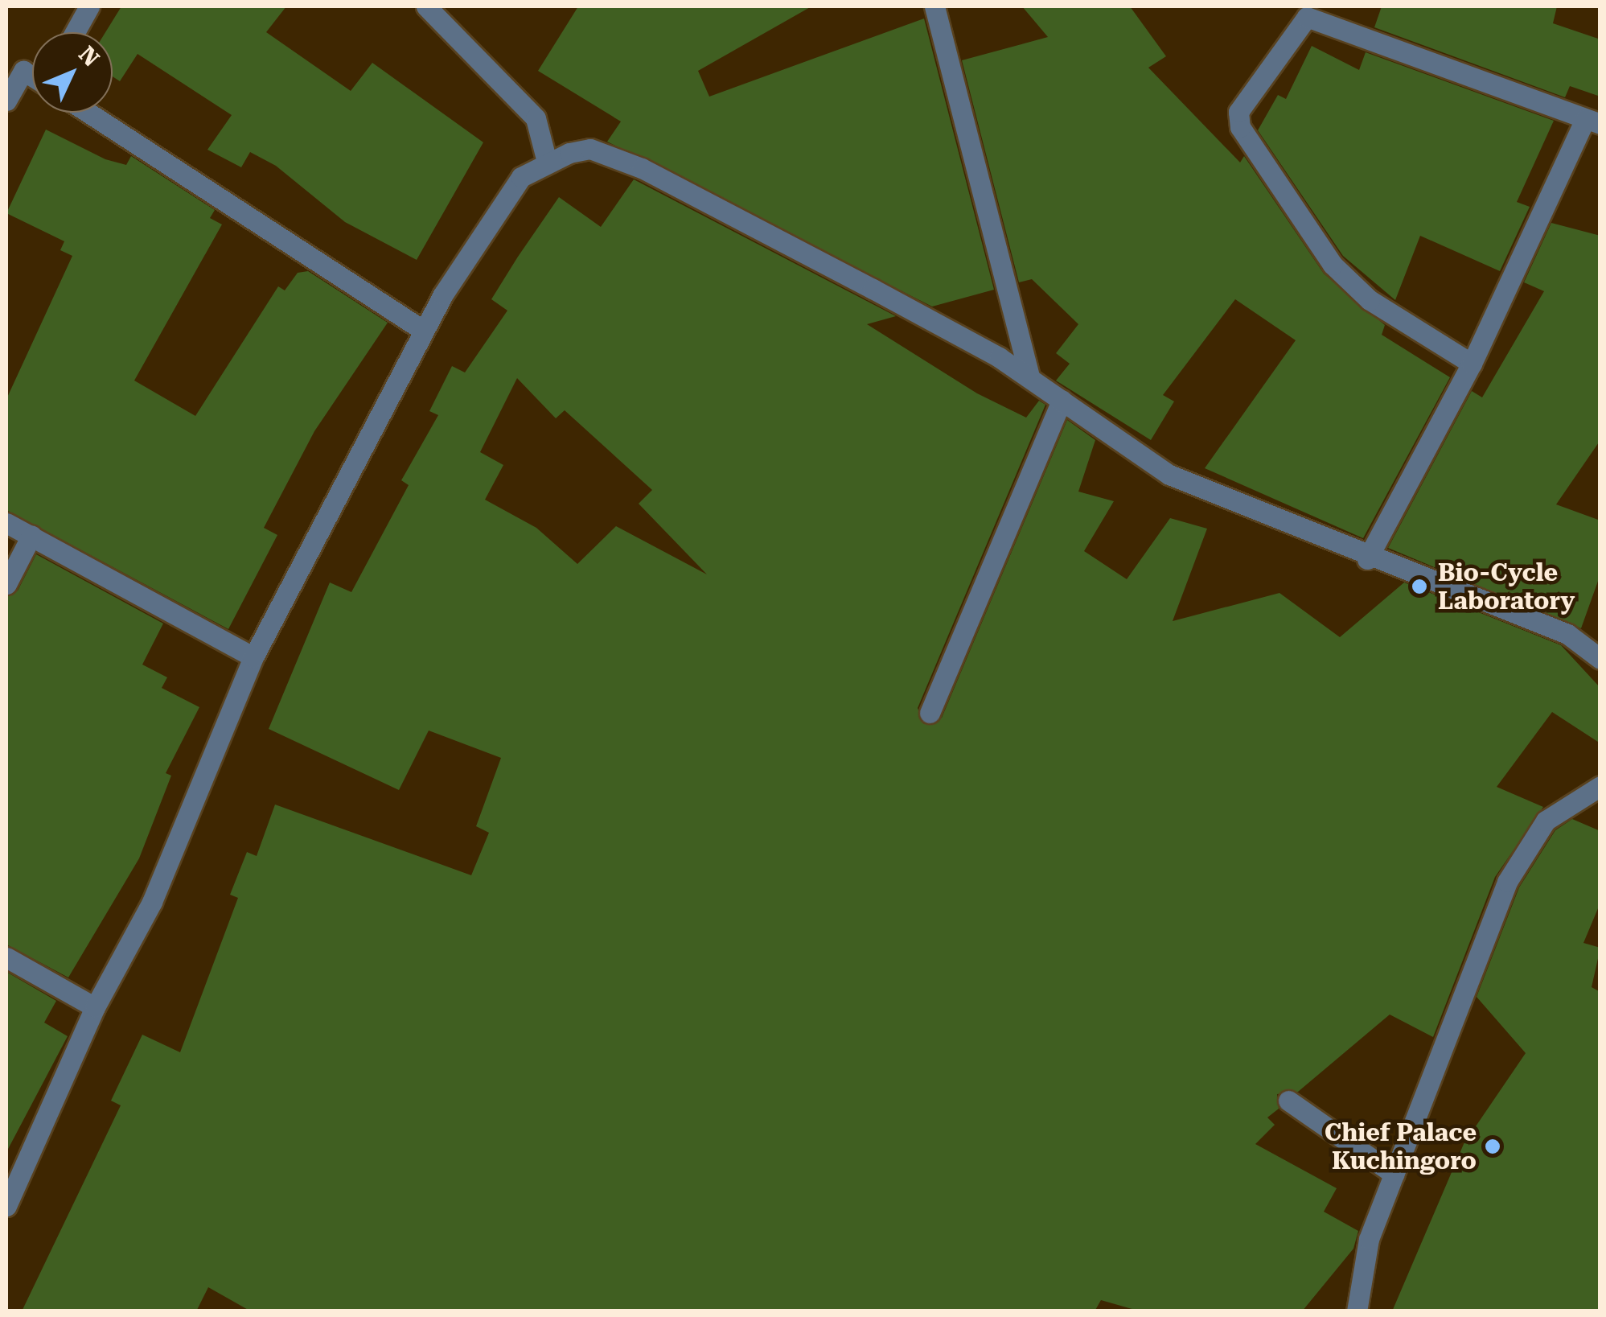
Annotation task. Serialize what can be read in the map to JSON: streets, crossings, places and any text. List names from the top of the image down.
{
  "places": ["Bio-Cycle Laboratory", "Chief Palace Kuchingoro"],
  "north": "top right"
}
